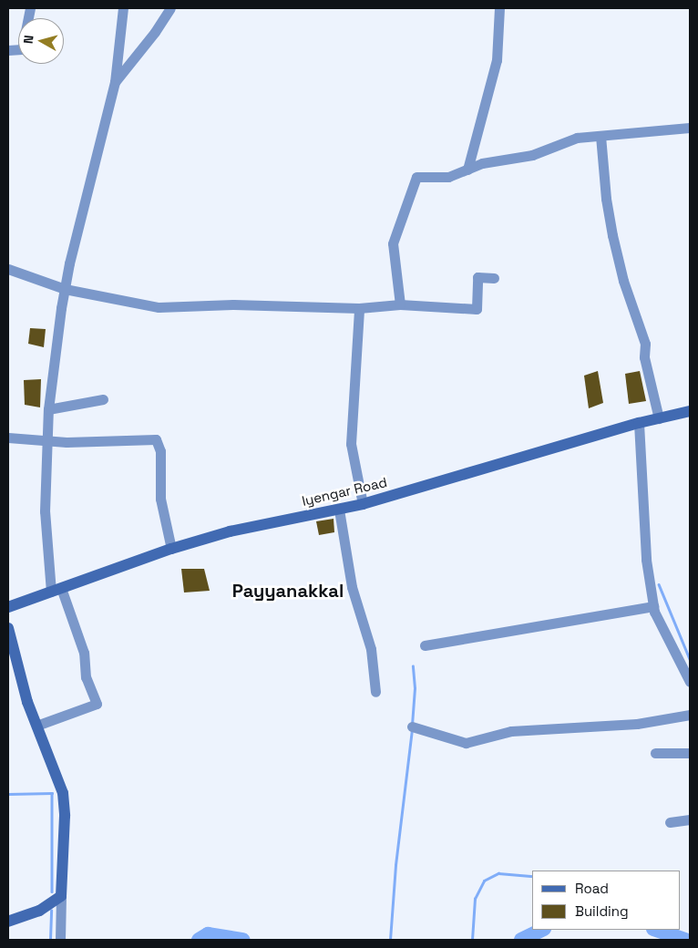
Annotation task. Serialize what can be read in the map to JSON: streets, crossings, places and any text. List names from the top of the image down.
{
  "streets": {
    "main road": ["Iyengar Road"]
  },
  "districts": ["Payyanakkal"],
  "legend": ["Road", "Building"],
  "north": "left"
}
